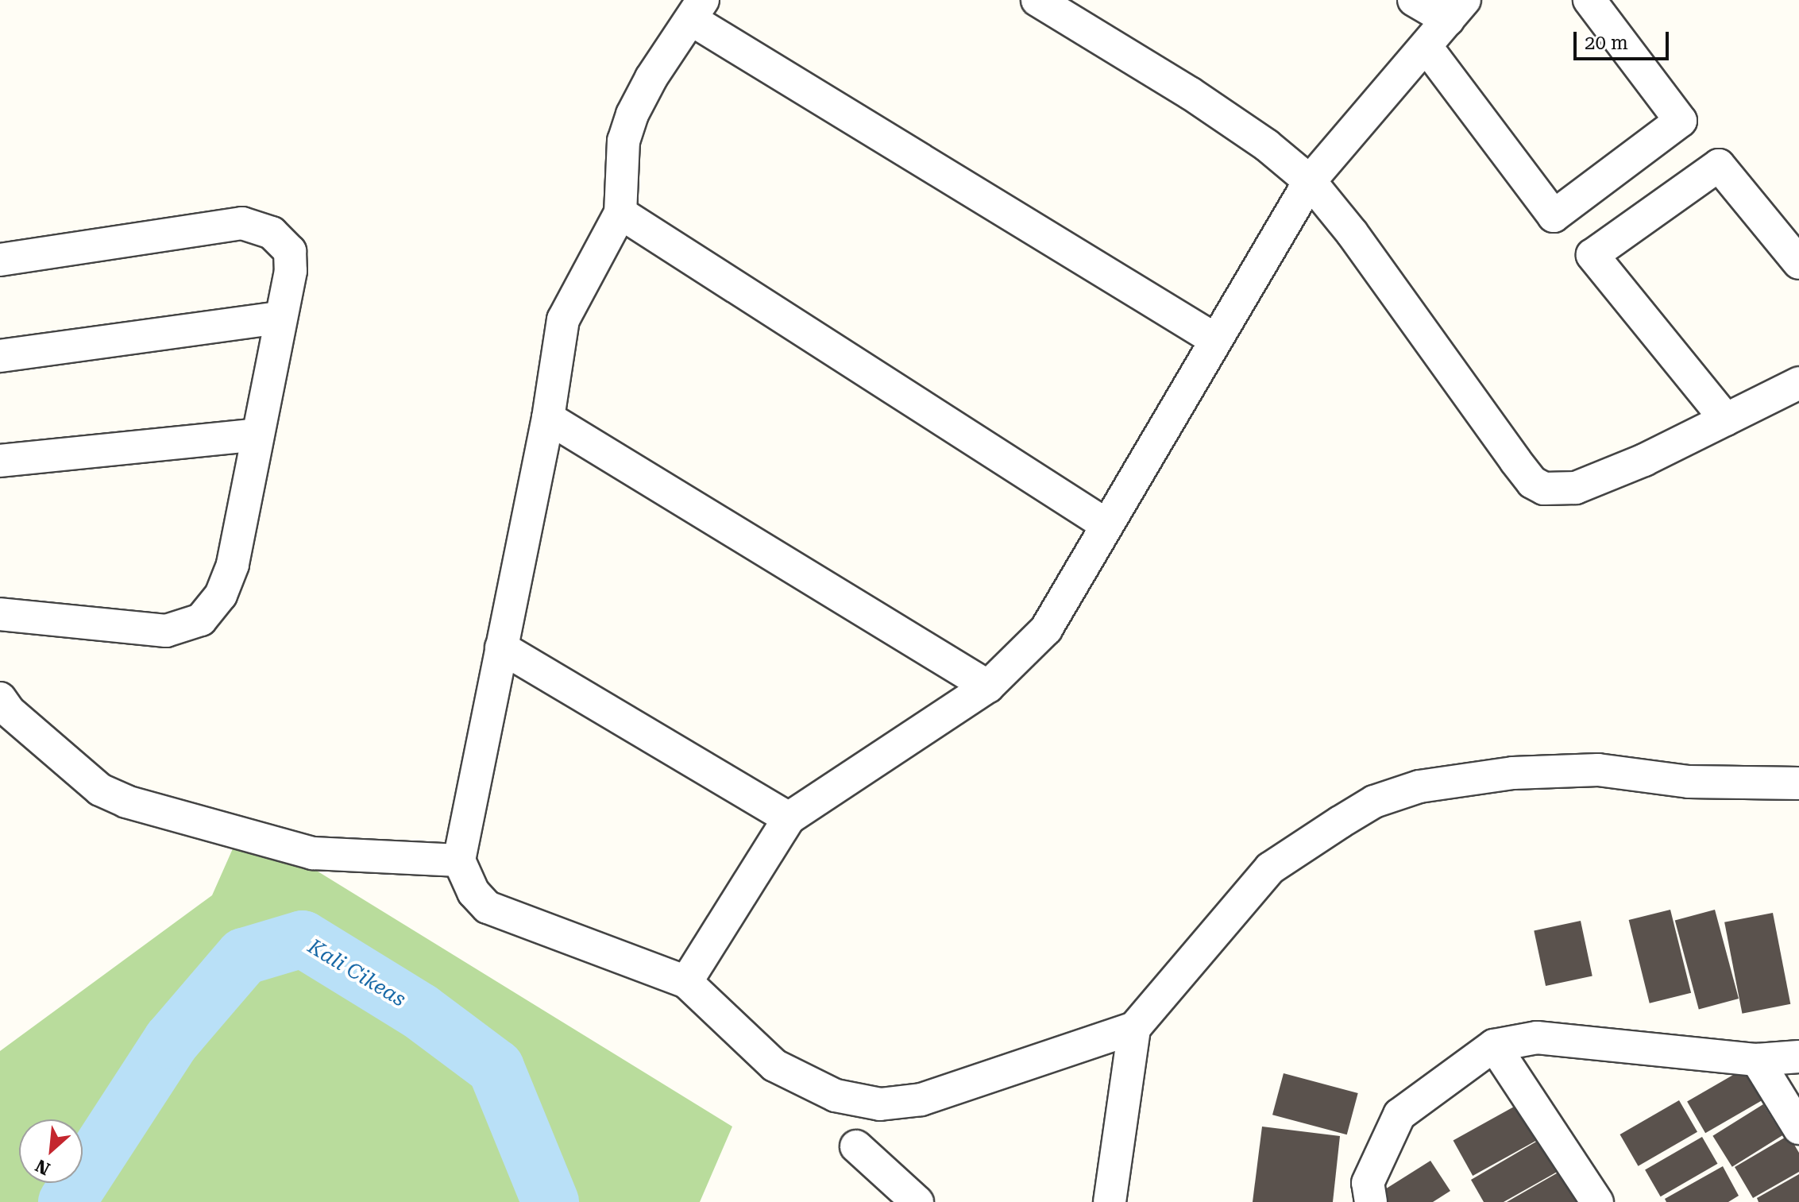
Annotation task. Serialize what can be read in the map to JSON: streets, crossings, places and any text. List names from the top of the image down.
{
  "water": ["Kali Cikeas"],
  "scale_bar": "20 m",
  "north": "bottom left"
}
